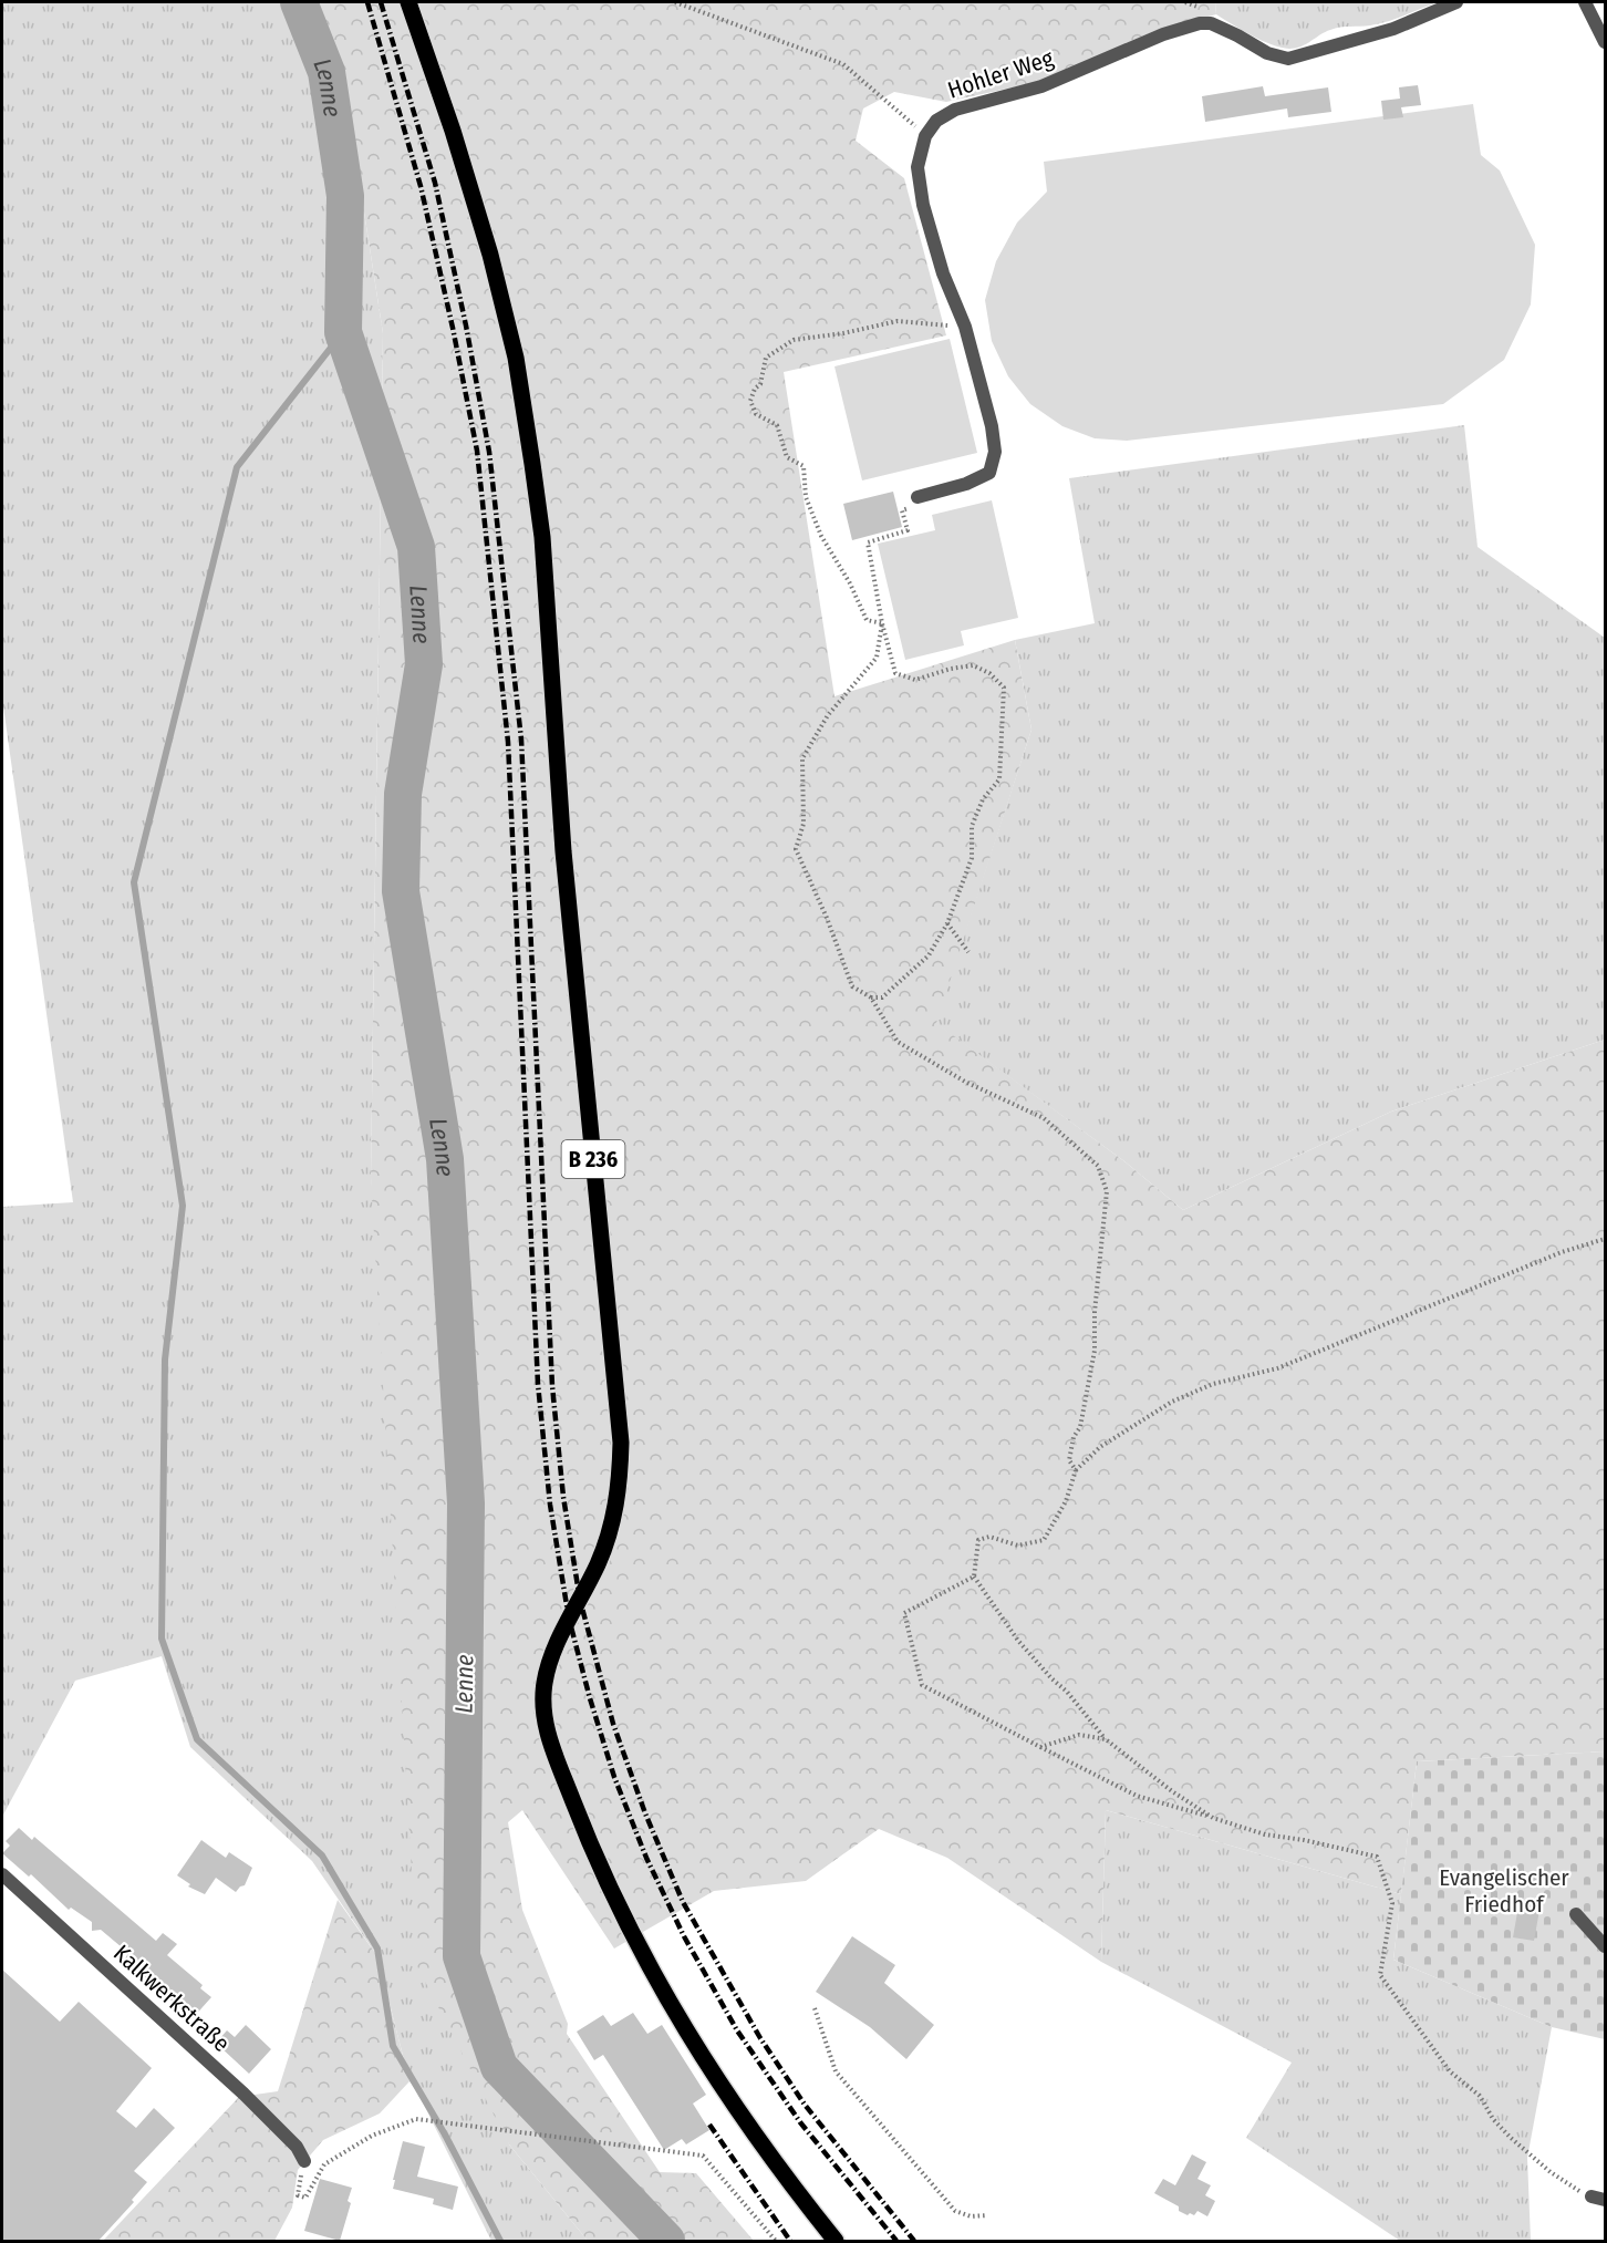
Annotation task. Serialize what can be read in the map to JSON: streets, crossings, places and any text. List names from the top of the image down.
{
  "streets": {
    "main road": ["B 236"],
    "street": ["Hohler Weg", "Kalkwerkstraße"]
  },
  "water": ["Lenne"],
  "parks": ["Evangelischer Friedhof"]
}
